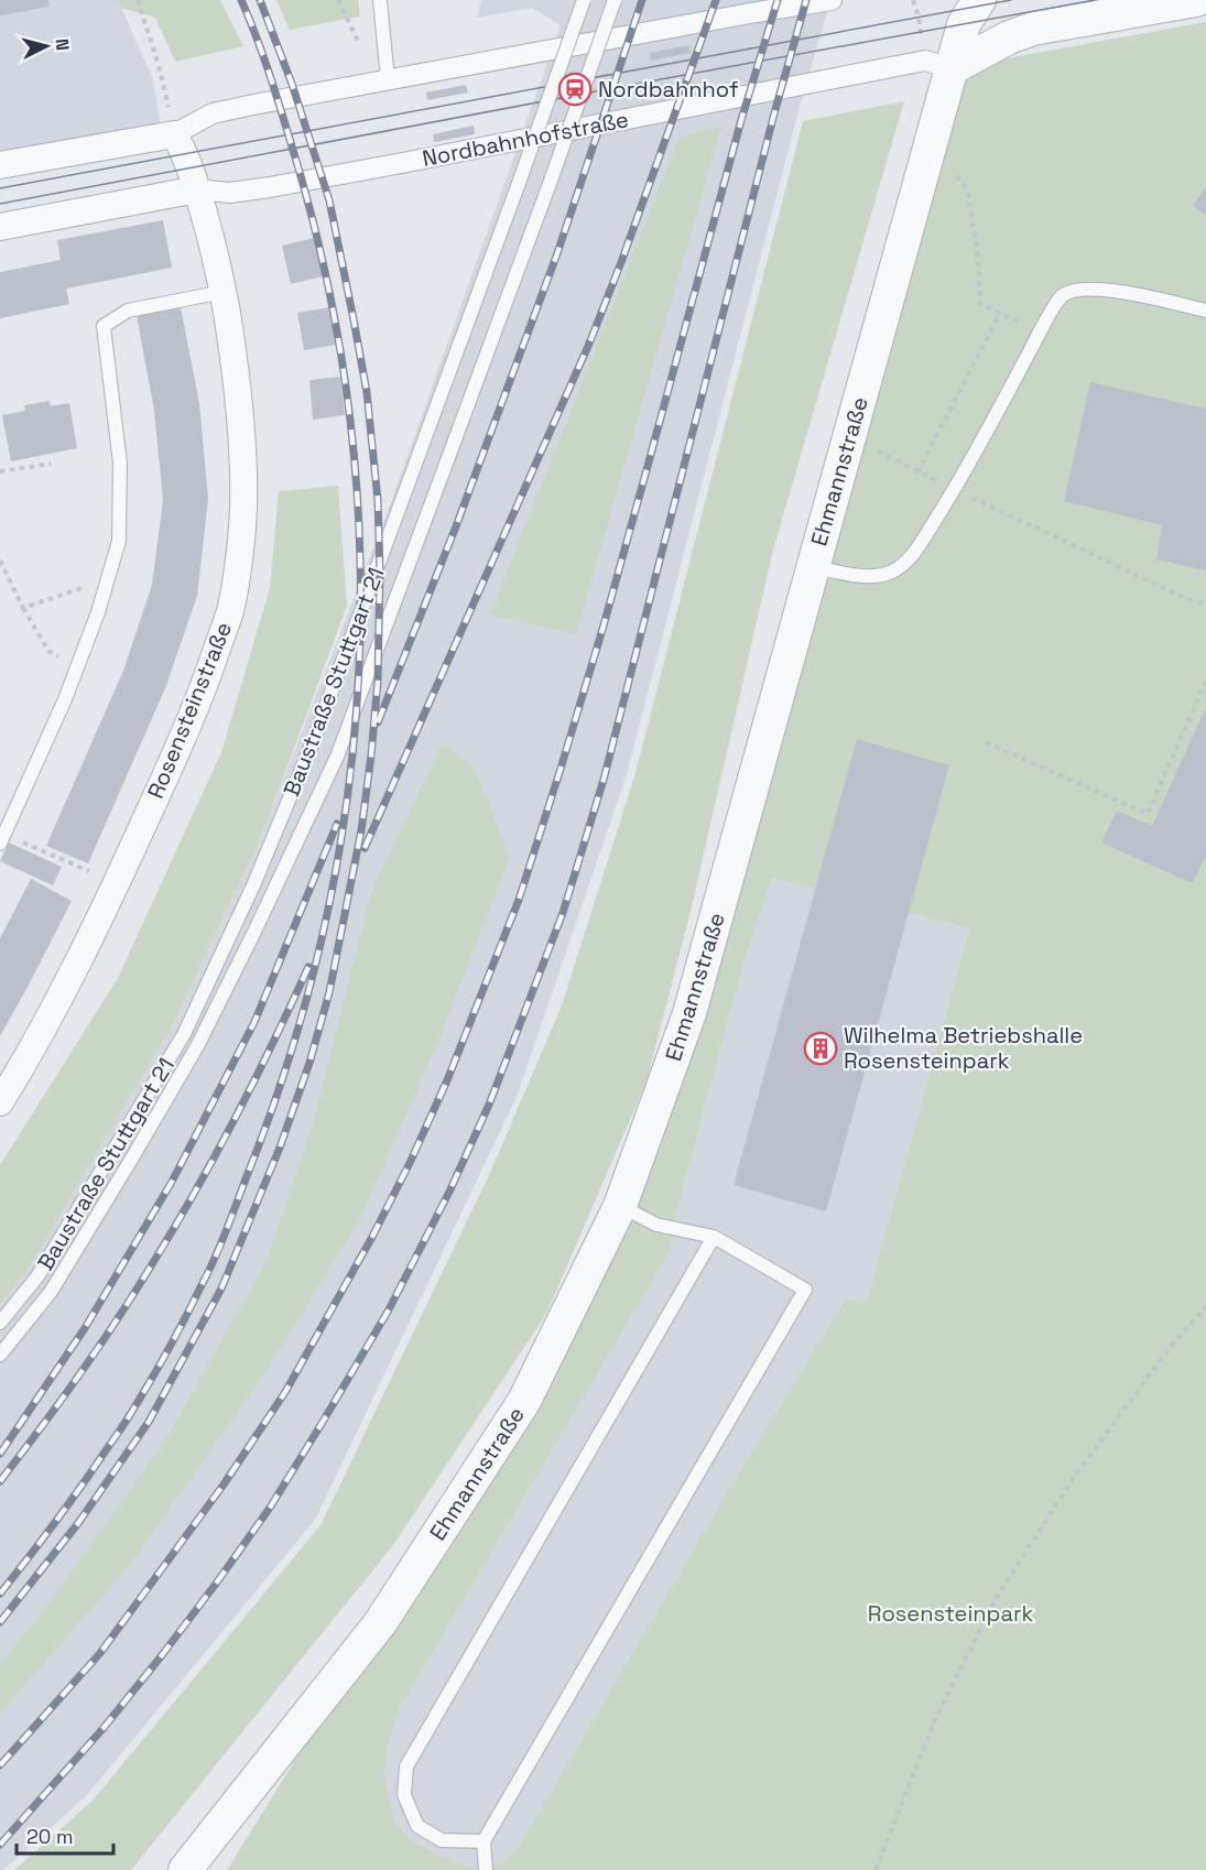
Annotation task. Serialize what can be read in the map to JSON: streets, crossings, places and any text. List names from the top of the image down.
{
  "streets": {
    "street": ["Nordbahnhofstraße", "Ehmannstraße", "Rosensteinstraße"],
    "lane": ["Baustraße Stuttgart 21"]
  },
  "crossings": [
    ["Nordbahnhofstraße", "Ehmannstraße"],
    ["Nordbahnhofstraße", "Rosensteinstraße"]
  ],
  "parks": ["Rosensteinpark"],
  "places": {
    "station": ["Nordbahnhof"],
    "building": ["Wilhelma Betriebshalle Rosensteinpark"]
  },
  "scale_bar": "20 m",
  "north": "right"
}
